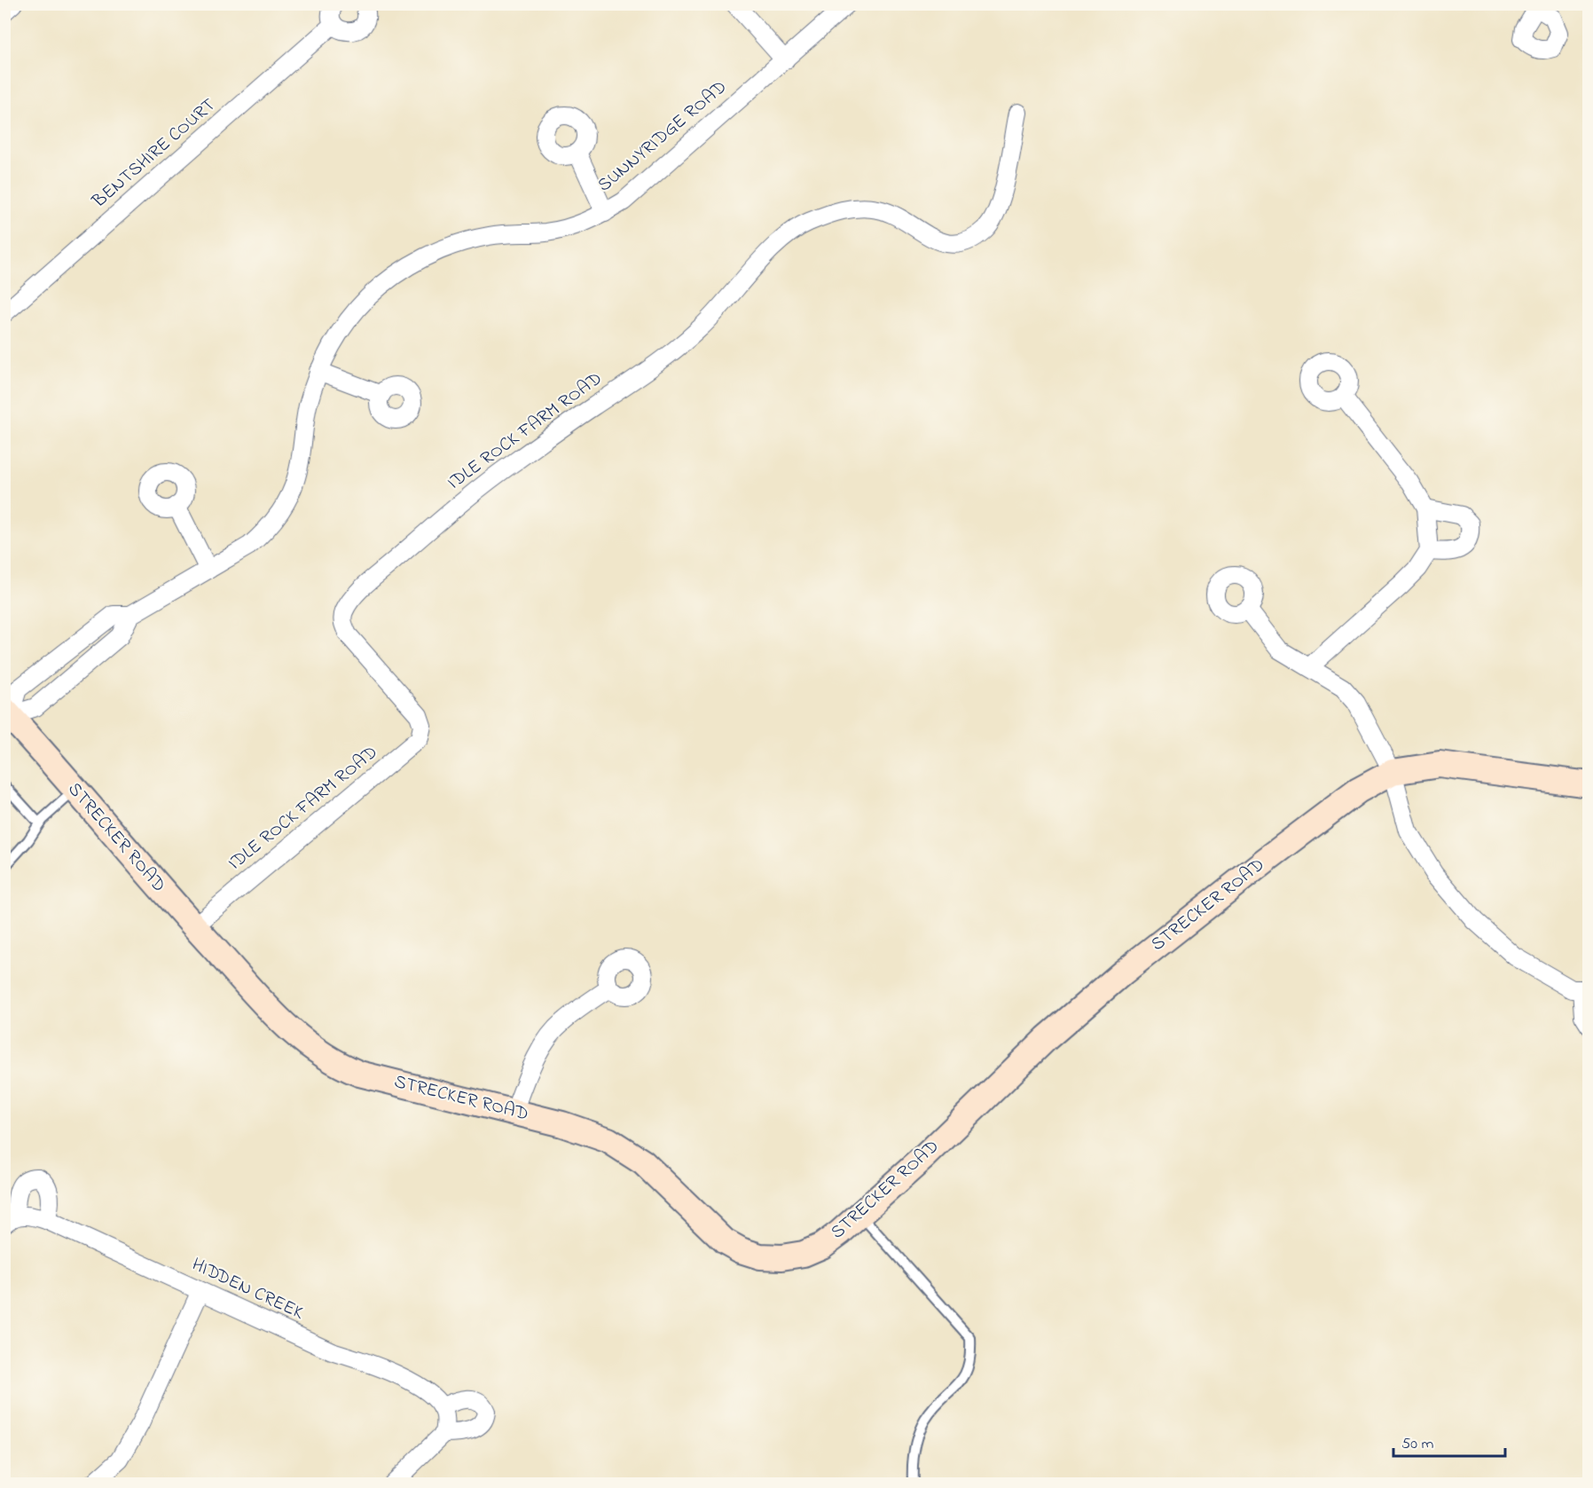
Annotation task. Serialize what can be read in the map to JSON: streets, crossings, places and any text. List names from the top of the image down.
{
  "streets": {
    "street": [
      "SUNNYRIDGE ROAD",
      "BENTSHIRE COURT",
      "IDLE ROCK FARM ROAD",
      "STRECKER ROAD",
      "HIDDEN CREEK"
    ]
  },
  "crossings": [
    ["SUNNYRIDGE ROAD", "STRECKER ROAD"],
    ["IDLE ROCK FARM ROAD", "STRECKER ROAD"]
  ],
  "scale_bar": "50 m"
}
